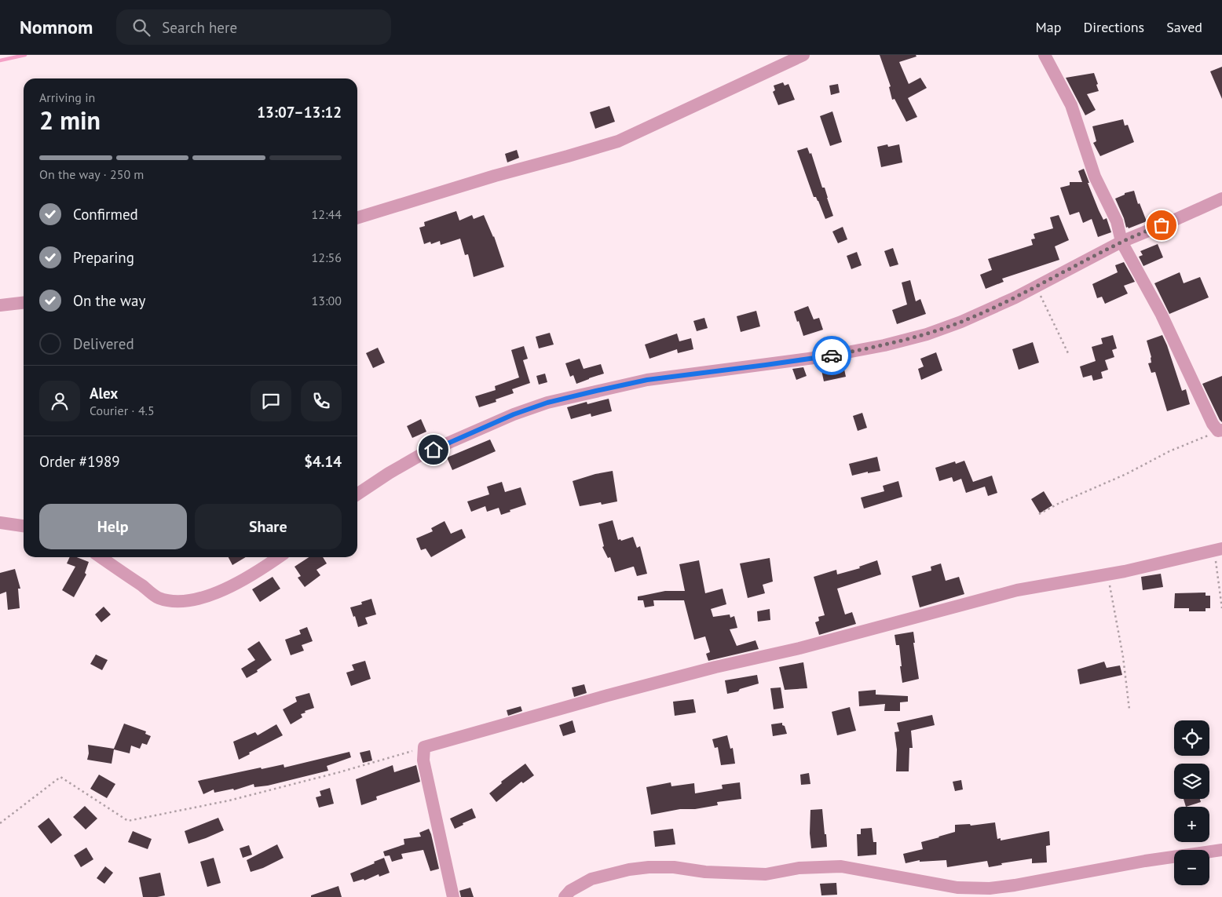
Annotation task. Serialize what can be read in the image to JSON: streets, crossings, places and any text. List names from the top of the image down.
{
  "page": {
    "header": "Nomnom",
    "search": "Search here",
    "nav": ["Map", "Directions", "Saved"],
    "heading": ["2 min", "Arriving in", "13:07–13:12"],
    "panel": [
      "Alex",
      "Courier · 4.5",
      "Order #1989",
      "$4.14"
    ],
    "bar": "On the way · 250 m",
    "list": [
      ["Confirmed", "12:44"],
      ["Preparing", "12:56"],
      ["On the way", "13:00"],
      "Delivered"
    ],
    "buttons": ["Help", "Share"],
    "map_buttons": ["+", "−"]
  }
}
